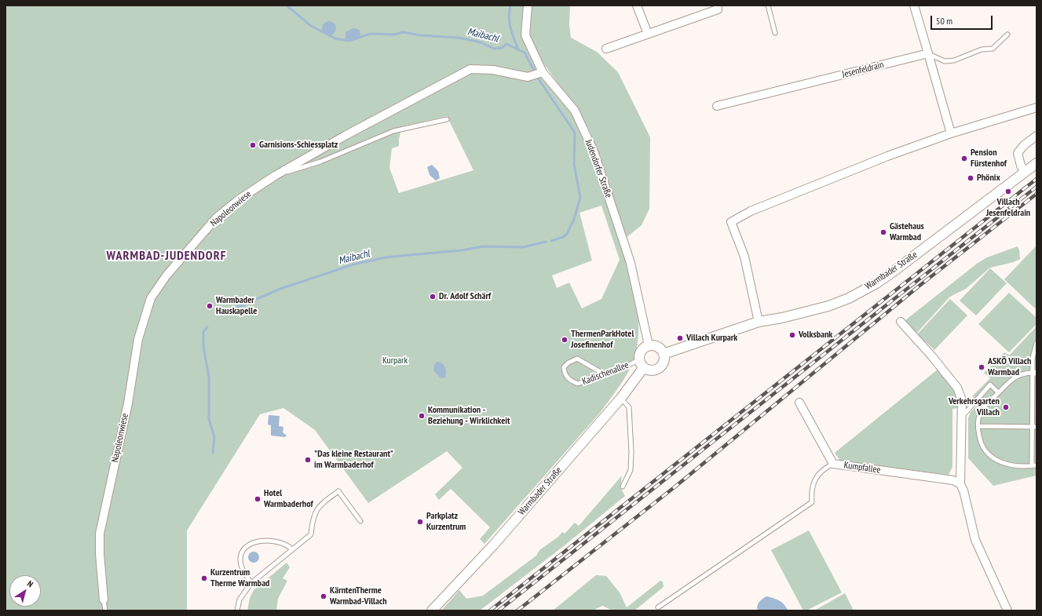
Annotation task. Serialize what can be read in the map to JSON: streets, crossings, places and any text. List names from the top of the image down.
{
  "streets": {
    "street": [
      "Jesenfeldrain",
      "Judendorfer Straße",
      "Napoleonwiese",
      "Warmbader Straße",
      "Kumpfallee"
    ],
    "lane": ["Kadischenallee"]
  },
  "crossings": [
    ["Judendorfer Straße", "Napoleonwiese"],
    ["Judendorfer Straße", "Warmbader Straße"],
    ["Judendorfer Straße", "Kadischenallee"],
    ["Warmbader Straße", "Kadischenallee"]
  ],
  "districts": ["WARMBAD-JUDENDORF"],
  "water": ["Maibachl"],
  "parks": ["Kurpark"],
  "places": [
    "Garnisions-Schiessplatz",
    "Pension Fürstenhof",
    "Phönix",
    "Villach Jesenfeldrain",
    "Gästehaus Warmbad",
    "Dr. Adolf Schärf",
    "Warmbader Hauskapelle",
    "Volksbank",
    "Villach Kurpark",
    "ThermenParkHotel Josefinenhof",
    "ASKÖ Villach Warmbad",
    "Verkehrsgarten Villach",
    "Kommunikation - Beziehung - Wirklichkeit",
    "\"Das kleine Restaurant\" im Warmbaderhof",
    "Hotel Warmbaderhof",
    "Parkplatz Kurzentrum",
    "Kurzentrum Therme Warmbad",
    "KärntenTherme Warmbad-Villach"
  ],
  "scale_bar": "50 m",
  "north": "top right"
}
